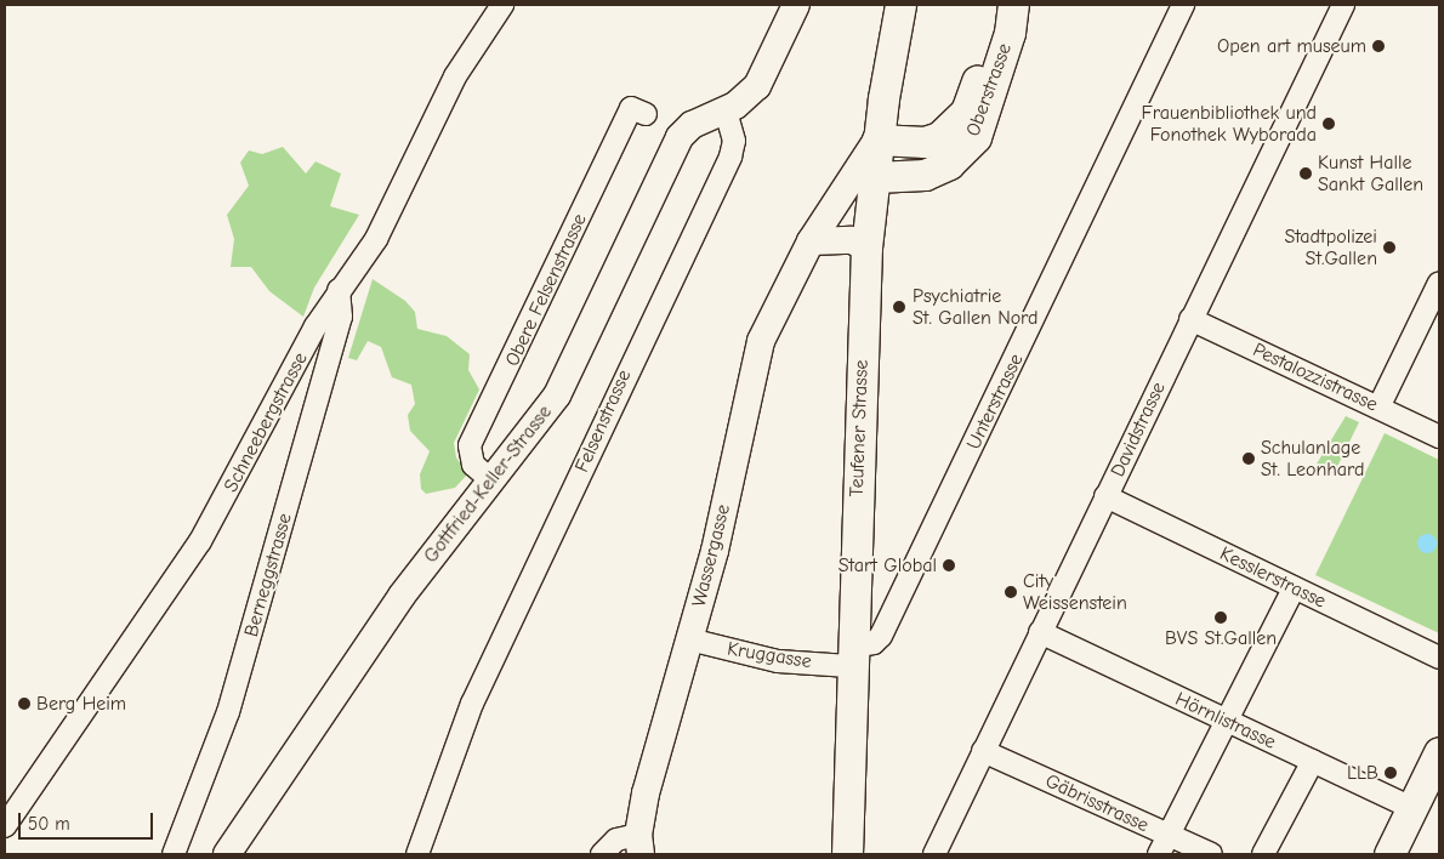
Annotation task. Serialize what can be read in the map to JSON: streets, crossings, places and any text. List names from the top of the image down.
{
  "streets": {
    "main road": ["Oberstrasse", "Teufener Strasse"],
    "street": [
      "Obere Felsenstrasse",
      "Pestalozzistrasse",
      "Unterstrasse",
      "Felsenstrasse",
      "Schneebergstrasse",
      "Davidstrasse",
      "Gottfried-Keller-Strasse",
      "Wassergasse",
      "Berneggstrasse",
      "Kesslerstrasse",
      "Kruggasse",
      "Hörnlistrasse",
      "Gäbrisstrasse"
    ]
  },
  "crossings": [
    ["Oberstrasse", "Teufener Strasse"],
    ["Oberstrasse", "Wassergasse"],
    ["Obere Felsenstrasse", "Gottfried-Keller-Strasse"],
    ["Pestalozzistrasse", "Davidstrasse"],
    ["Unterstrasse", "Teufener Strasse"],
    ["Unterstrasse", "Kruggasse"],
    ["Felsenstrasse", "Gottfried-Keller-Strasse"],
    ["Schneebergstrasse", "Berneggstrasse"],
    ["Teufener Strasse", "Wassergasse"],
    ["Teufener Strasse", "Kruggasse"],
    ["Davidstrasse", "Kesslerstrasse"],
    ["Davidstrasse", "Hörnlistrasse"],
    ["Davidstrasse", "Gäbrisstrasse"],
    ["Wassergasse", "Kruggasse"]
  ],
  "places": [
    "Open art museum",
    "Frauenbibliothek und Fonothek Wyborada",
    "Kunst Halle Sankt Gallen",
    "Stadtpolizei St.Gallen",
    "Psychiatrie St. Gallen Nord",
    "Schulanlage St. Leonhard",
    "Start Global",
    "City Weissenstein",
    "BVS St.Gallen",
    "Berg Heim",
    "LLB"
  ],
  "scale_bar": "50 m"
}
